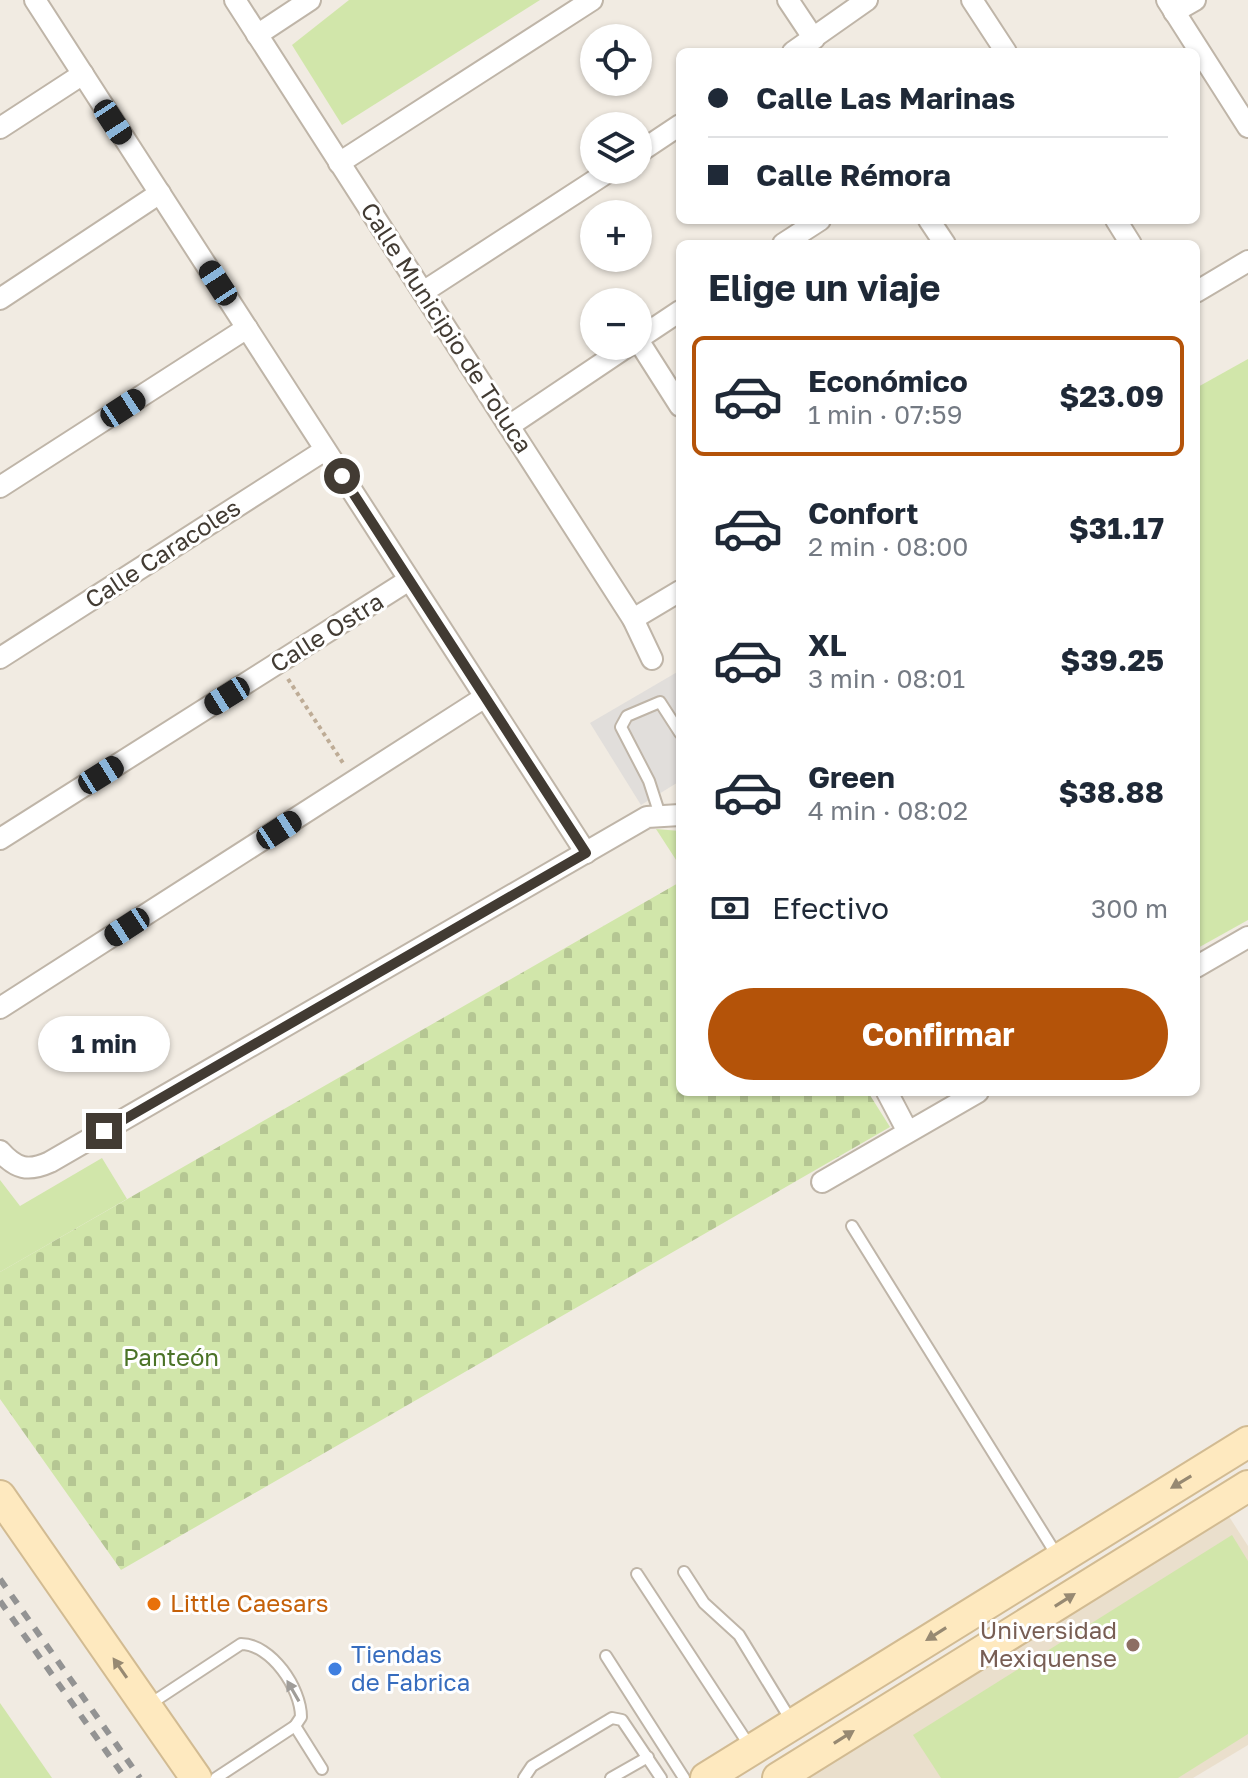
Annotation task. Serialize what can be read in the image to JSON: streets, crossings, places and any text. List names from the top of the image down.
{
  "streets": {
    "street": ["Calle Municipio de Toluca", "Calle Caracoles", "Calle Ostra"]
  },
  "parks": ["Panteón"],
  "places": ["Little Caesars", "Universidad Mexiquense", "Tiendas de Fabrica"],
  "page": {
    "map_buttons": ["+", "−"],
    "banner": ["Calle Las Marinas", "Calle Rémora"],
    "heading": "Elige un viaje",
    "list": [
      {
        "name": "Económico",
        "note": "1 min · 07:59",
        "value": "$23.09"
      },
      {
        "name": "Confort",
        "note": "2 min · 08:00",
        "value": "$31.17"
      },
      {
        "name": "XL",
        "note": "3 min · 08:01",
        "value": "$39.25"
      },
      {
        "name": "Green",
        "note": "4 min · 08:02",
        "value": "$38.88"
      }
    ],
    "pay": ["Efectivo", "300 m"],
    "buttons": "Confirmar",
    "bubble": "1 min"
  }
}
